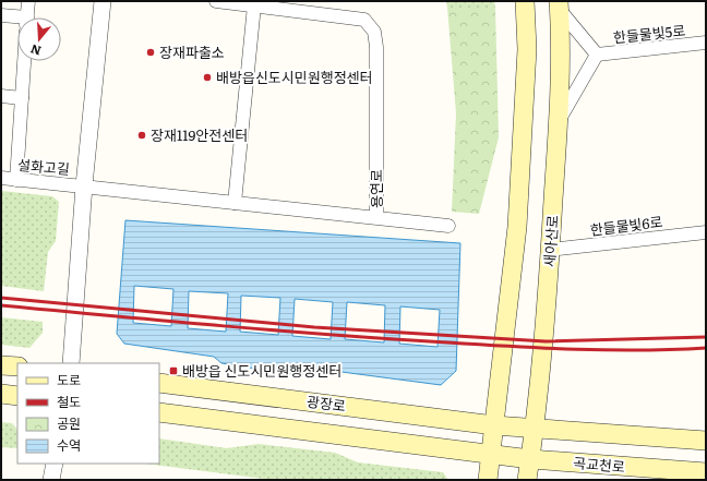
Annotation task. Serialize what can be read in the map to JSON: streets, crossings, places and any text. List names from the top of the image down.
{
  "streets": {
    "main road": ["새아산로", "광장로", "곡교천로"],
    "street": [
      "한들물빛5로",
      "설화고길",
      "용연로",
      "한들물빛6로"
    ]
  },
  "crossings": [
    ["설화고길", "용연로"],
    ["한들물빛6로", "새아산로"],
    ["새아산로", "곡교천로"],
    ["광장로", "곡교천로"]
  ],
  "places": {
    "other": ["장재파출소", "배방읍신도시민원행정센터", "장재119안전센터"],
    "transit": ["배방읍 신도시민원행정센터"]
  },
  "legend": [
    "도로",
    "철도",
    "공원",
    "수역"
  ],
  "north": "bottom"
}
